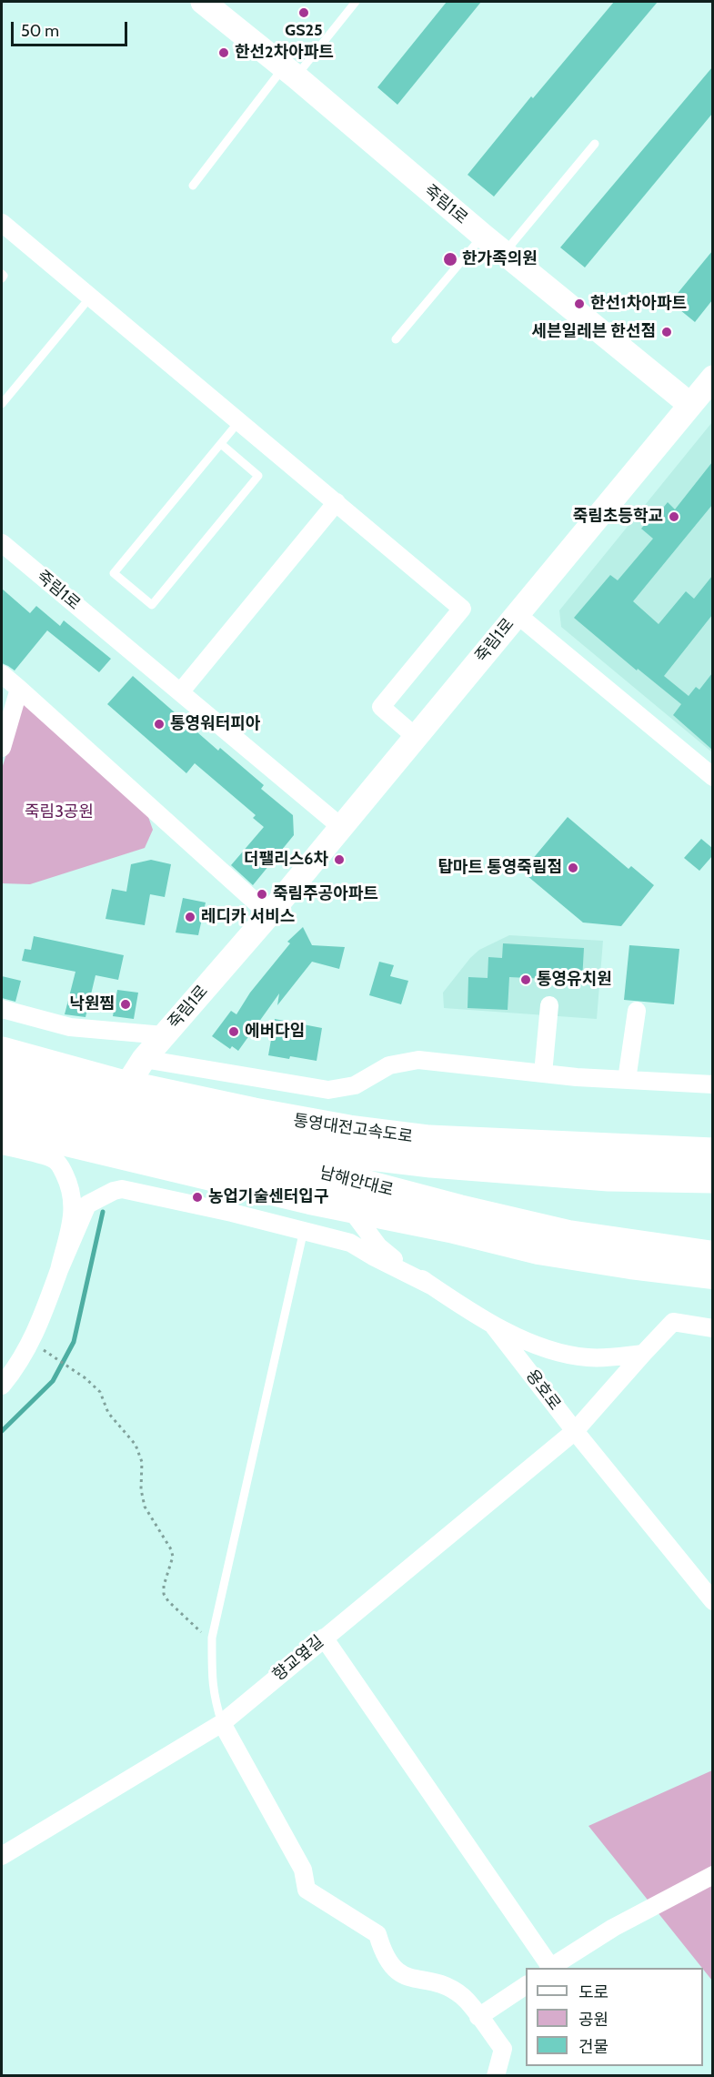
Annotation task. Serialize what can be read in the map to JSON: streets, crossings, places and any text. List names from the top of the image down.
{
  "streets": {
    "highway": ["통영대전고속도로"],
    "main road": ["남해안대로"],
    "street": ["죽림1로", "용호로", "향교옆길"]
  },
  "crossings": [
    ["죽림1로", "남해안대로"],
    ["남해안대로", "용호로"],
    ["용호로", "향교옆길"]
  ],
  "parks": ["죽림3공원"],
  "places": [
    "GS25",
    "한선2차아파트",
    "한가족의원",
    "한선1차아파트",
    "세븐일레븐 한선점",
    "죽림초등학교",
    "통영워터피아",
    "더팰리스6차",
    "탑마트 통영죽림점",
    "죽림주공아파트",
    "레디카 서비스",
    "통영유치원",
    "낙원찜",
    "에버다임",
    "농업기술센터입구"
  ],
  "legend": ["도로", "공원", "건물"],
  "scale_bar": "50 m"
}
